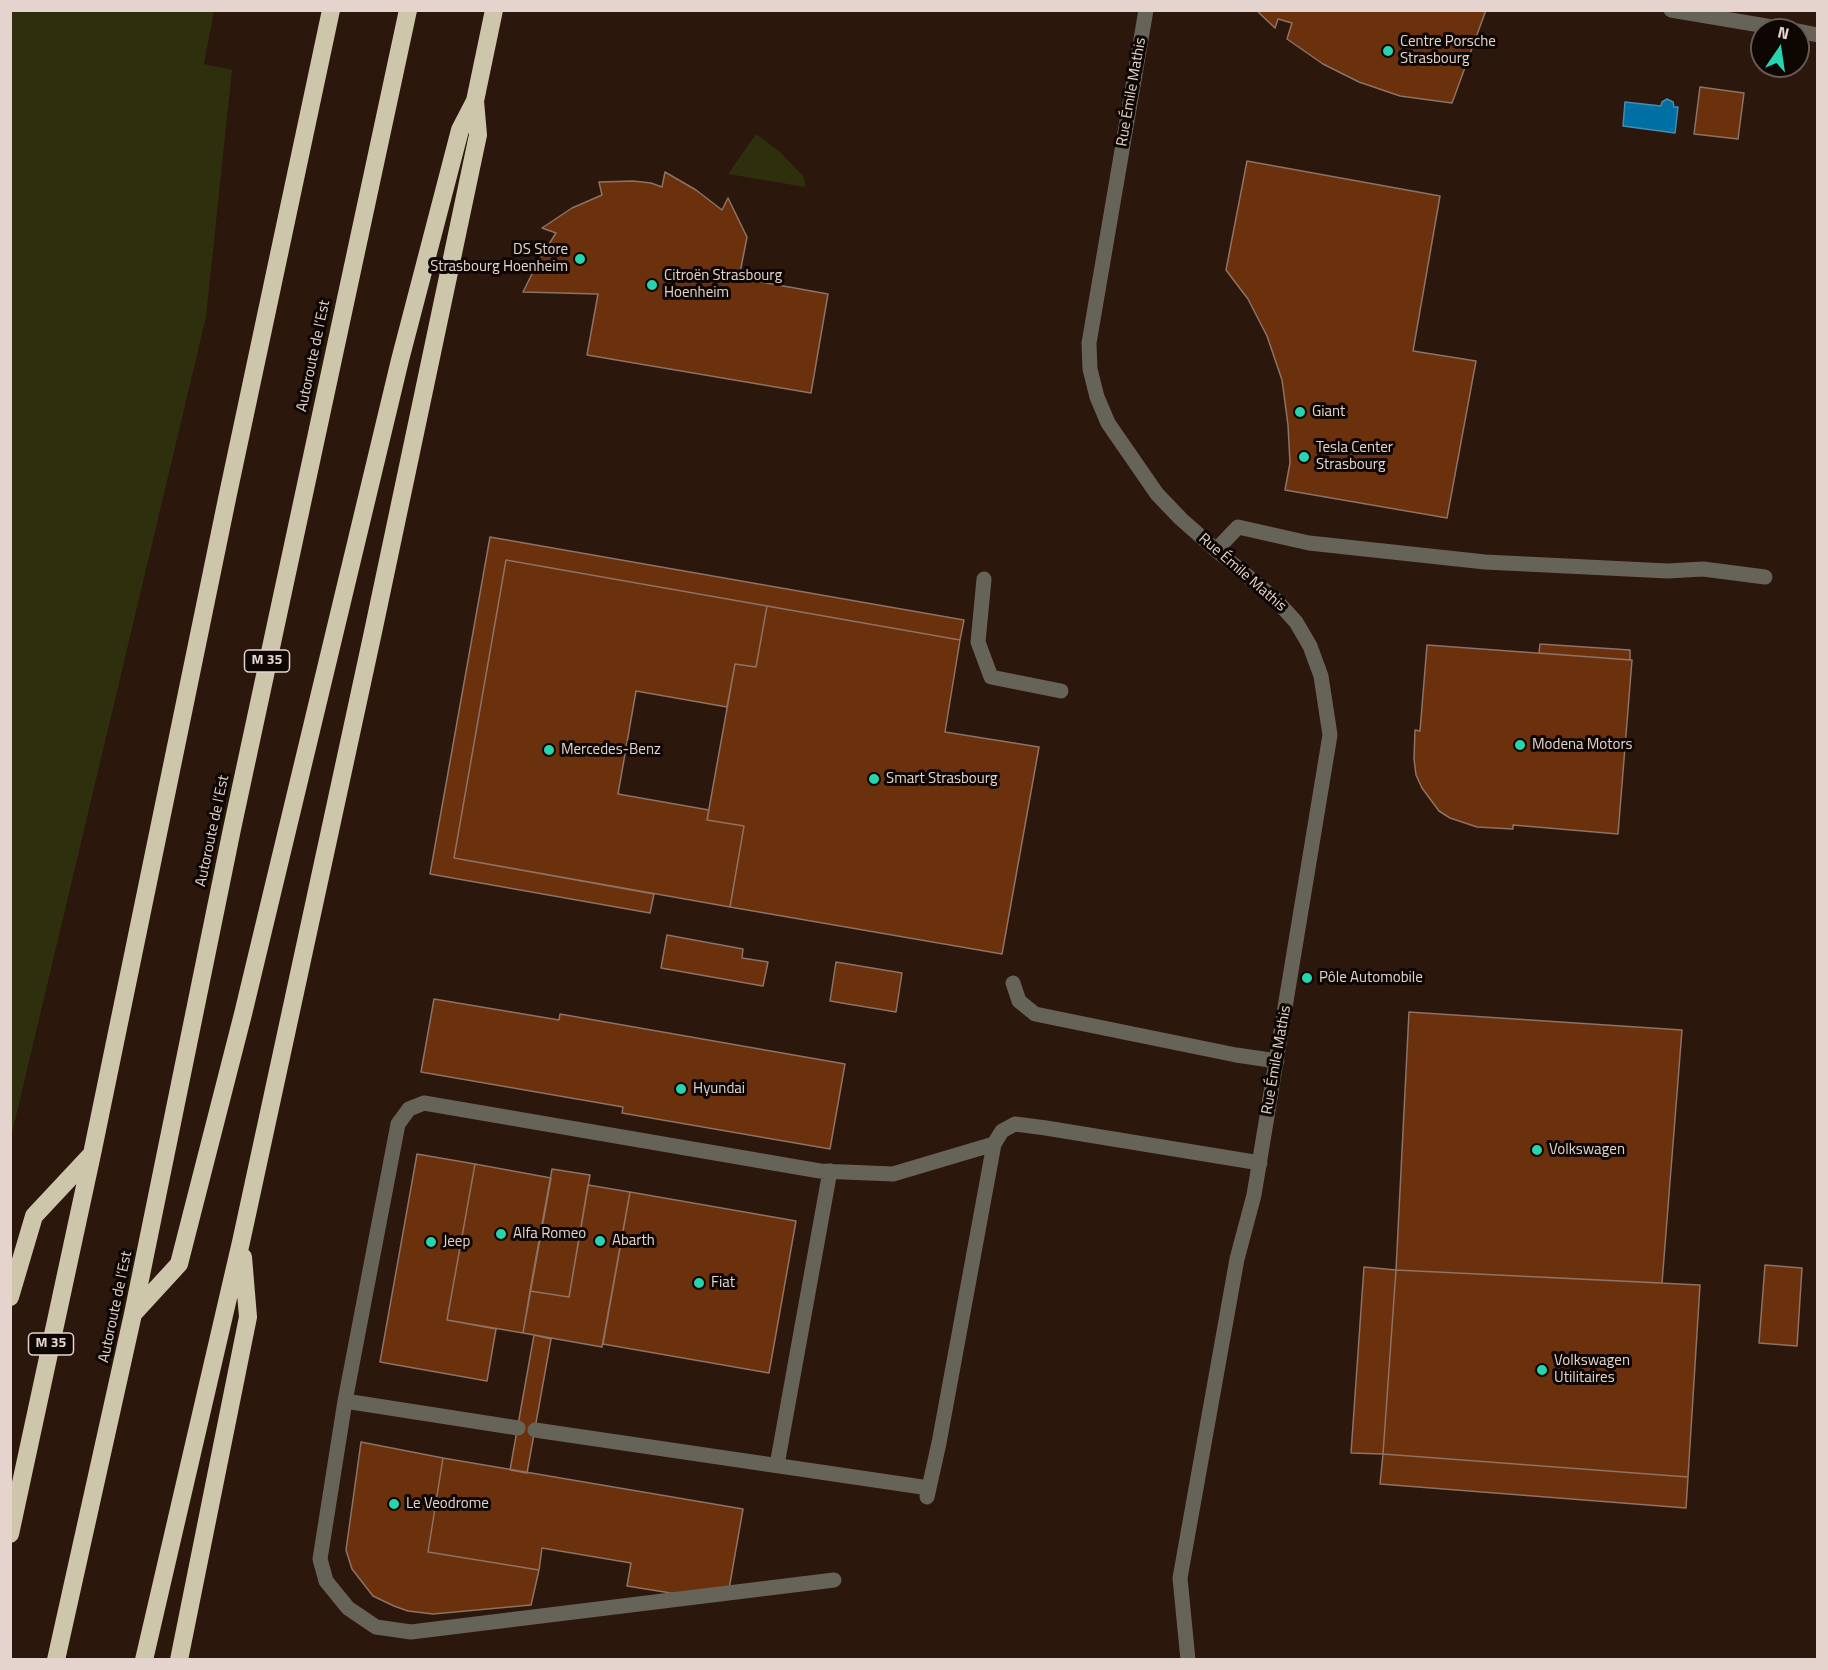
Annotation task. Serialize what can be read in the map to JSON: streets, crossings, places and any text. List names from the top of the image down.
{
  "streets": {
    "highway": ["Autoroute de l’Est", "M 35"],
    "street": ["Rue Émile Mathis"]
  },
  "places": [
    "Centre Porsche Strasbourg",
    "DS Store Strasbourg Hoenheim",
    "Citroën Strasbourg Hoenheim",
    "Giant",
    "Tesla Center Strasbourg",
    "Modena Motors",
    "Mercedes-Benz",
    "Smart Strasbourg",
    "Pôle Automobile",
    "Hyundai",
    "Volkswagen",
    "Alfa Romeo",
    "Abarth",
    "Jeep",
    "Fiat",
    "Volkswagen Utilitaires",
    "Le Veodrome"
  ],
  "north": "top"
}
